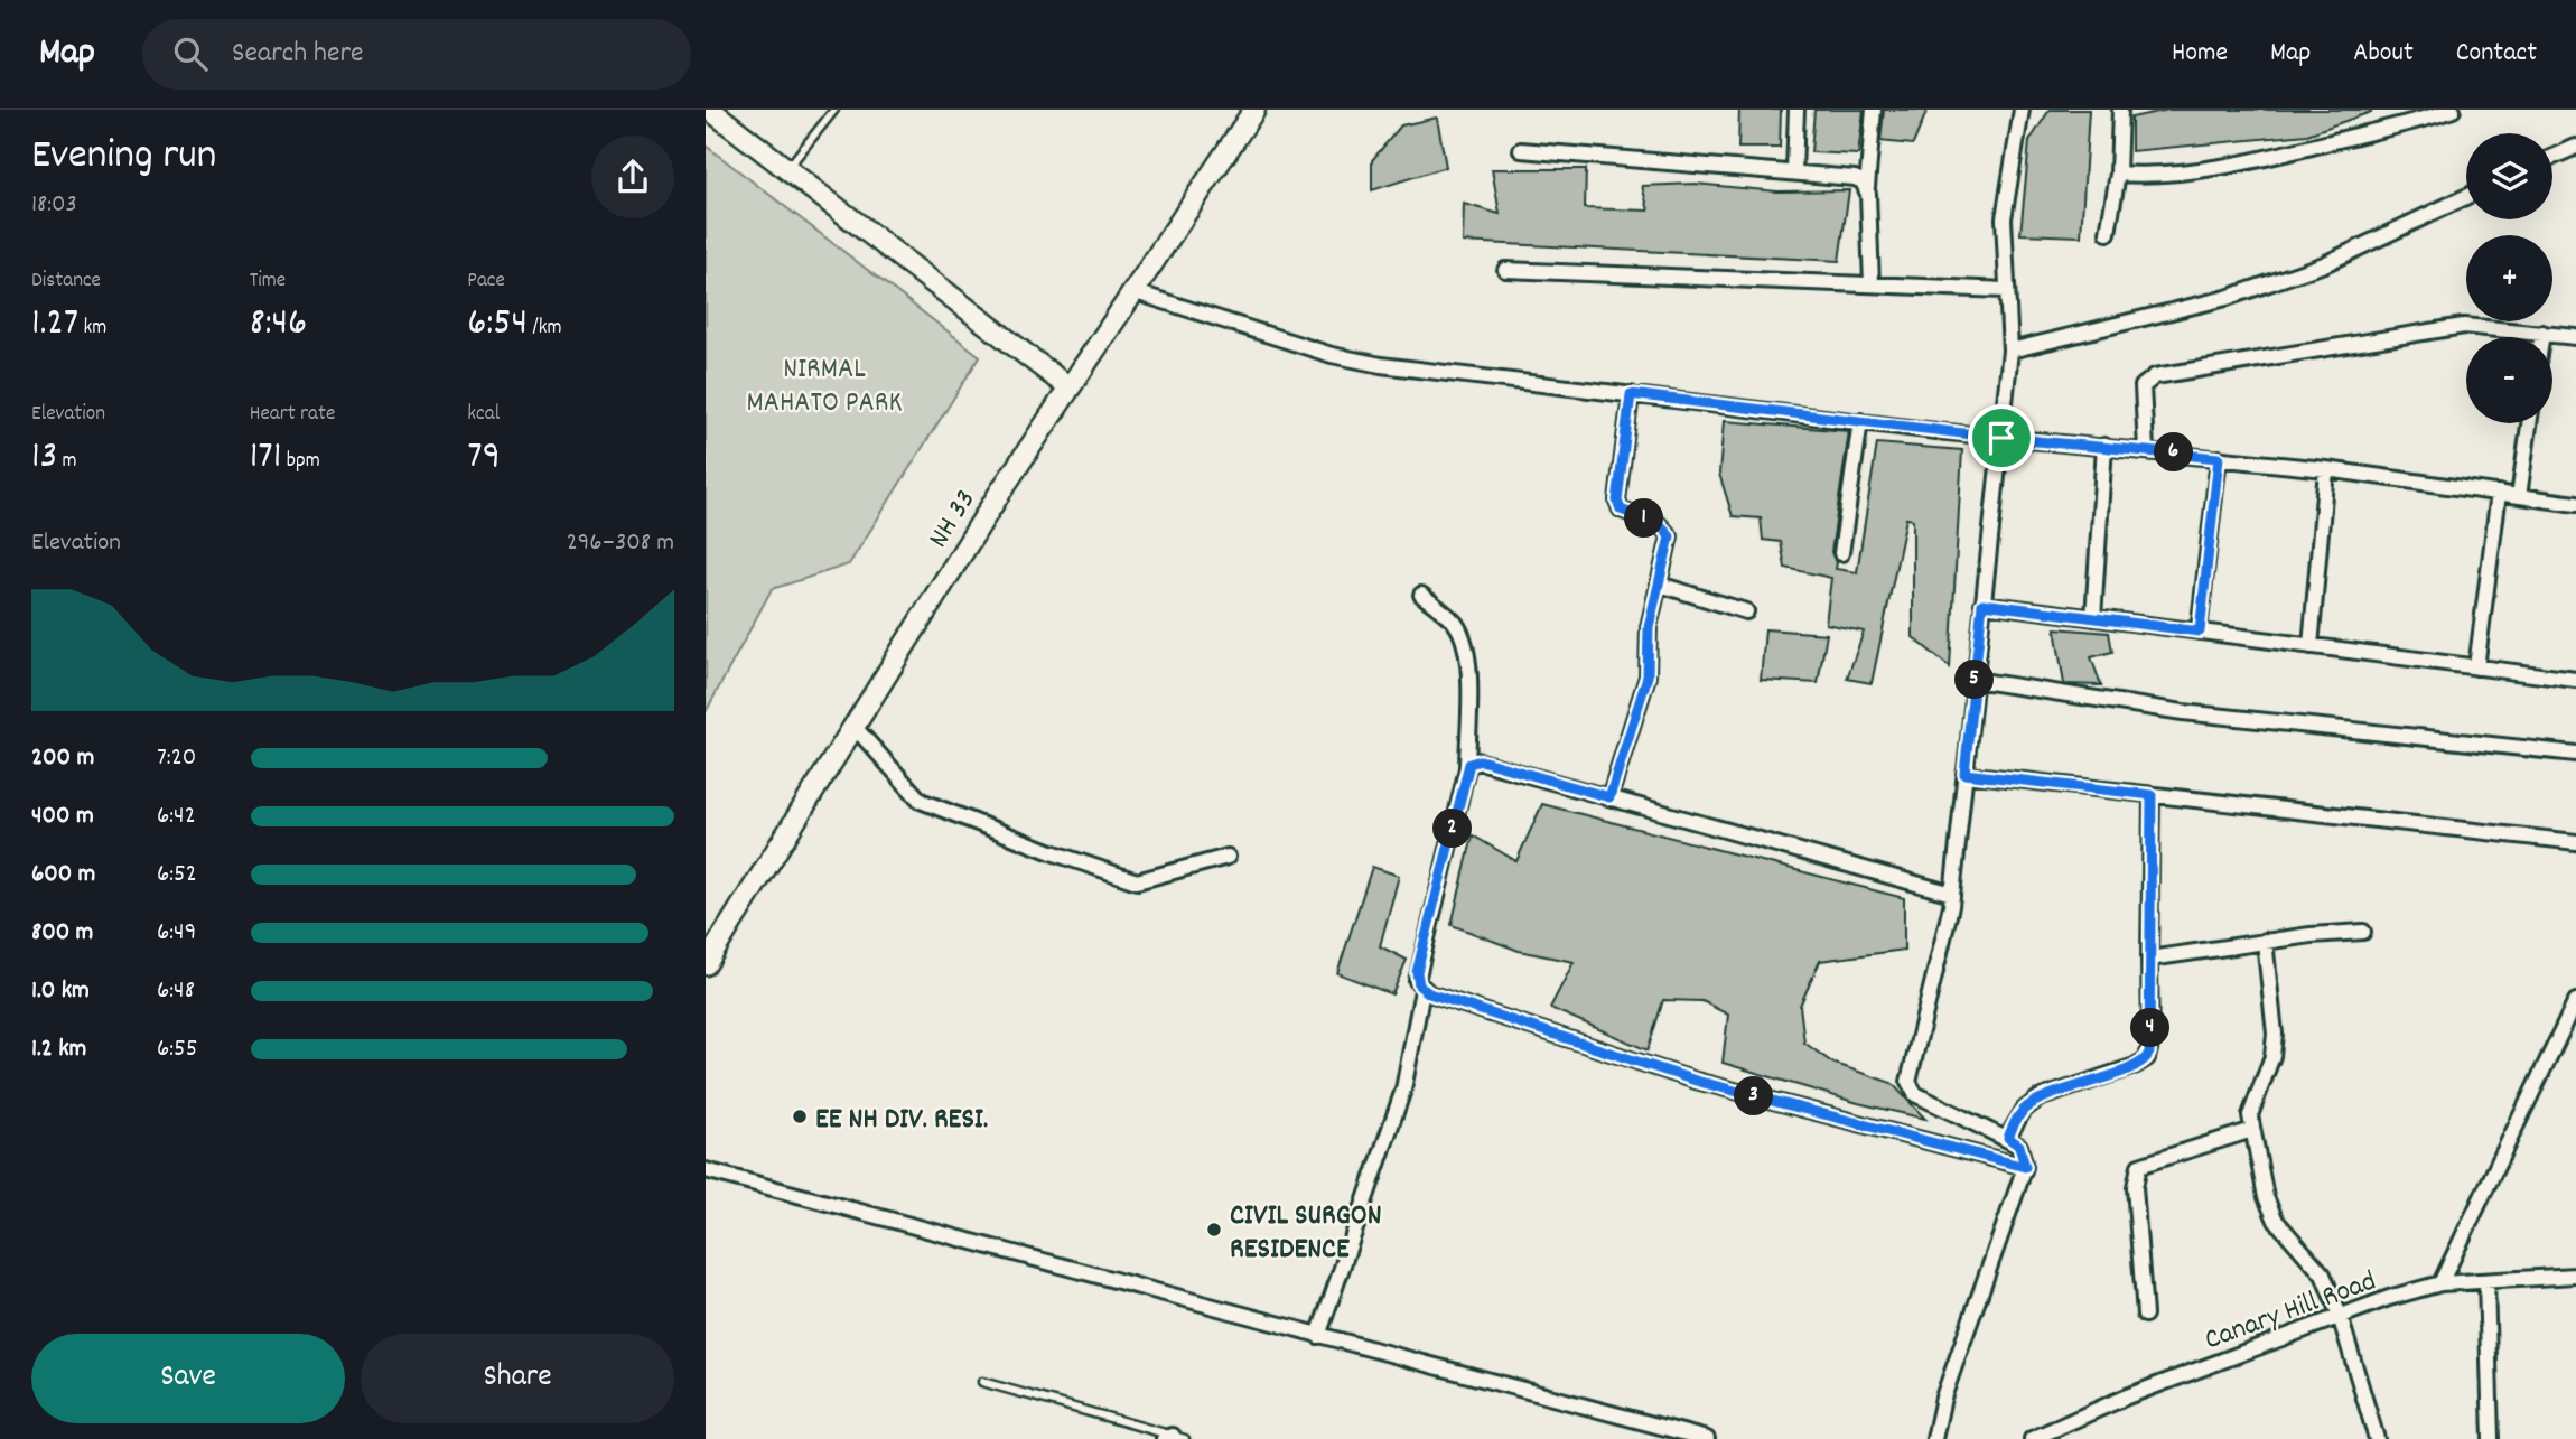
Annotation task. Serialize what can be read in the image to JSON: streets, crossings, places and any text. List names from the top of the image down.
{
  "streets": {
    "main road": ["NH 33"],
    "street": ["Canary Hill Road"]
  },
  "parks": ["NIRMAL MAHATO PARK"],
  "places": ["EE NH DIV. RESI.", "CIVIL SURGON RESIDENCE"],
  "page": {
    "header": "Map",
    "search": "Search here",
    "nav": [
      "Home",
      "Map",
      "About",
      "Contact"
    ],
    "heading": ["Evening run", "18:03"],
    "map_buttons": ["+", "−"],
    "stats": [
      ["Distance", "1.27 km"],
      ["Time", "8:46"],
      ["Pace", "6:54 /km"],
      ["Elevation", "13 m"],
      ["Heart rate", "171 bpm"],
      ["kcal", "79"]
    ],
    "pins": [
      "6",
      "1",
      "5",
      "2",
      "4",
      "3"
    ],
    "chart": ["Elevation", "296–308 m"],
    "list": [
      {
        "name": "200 m",
        "note": "7:20"
      },
      {
        "name": "400 m",
        "note": "6:42"
      },
      {
        "name": "600 m",
        "note": "6:52"
      },
      {
        "name": "800 m",
        "note": "6:49"
      },
      {
        "name": "1.0 km",
        "note": "6:48"
      },
      {
        "name": "1.2 km",
        "note": "6:55"
      }
    ],
    "buttons": ["Save", "Share"]
  }
}
